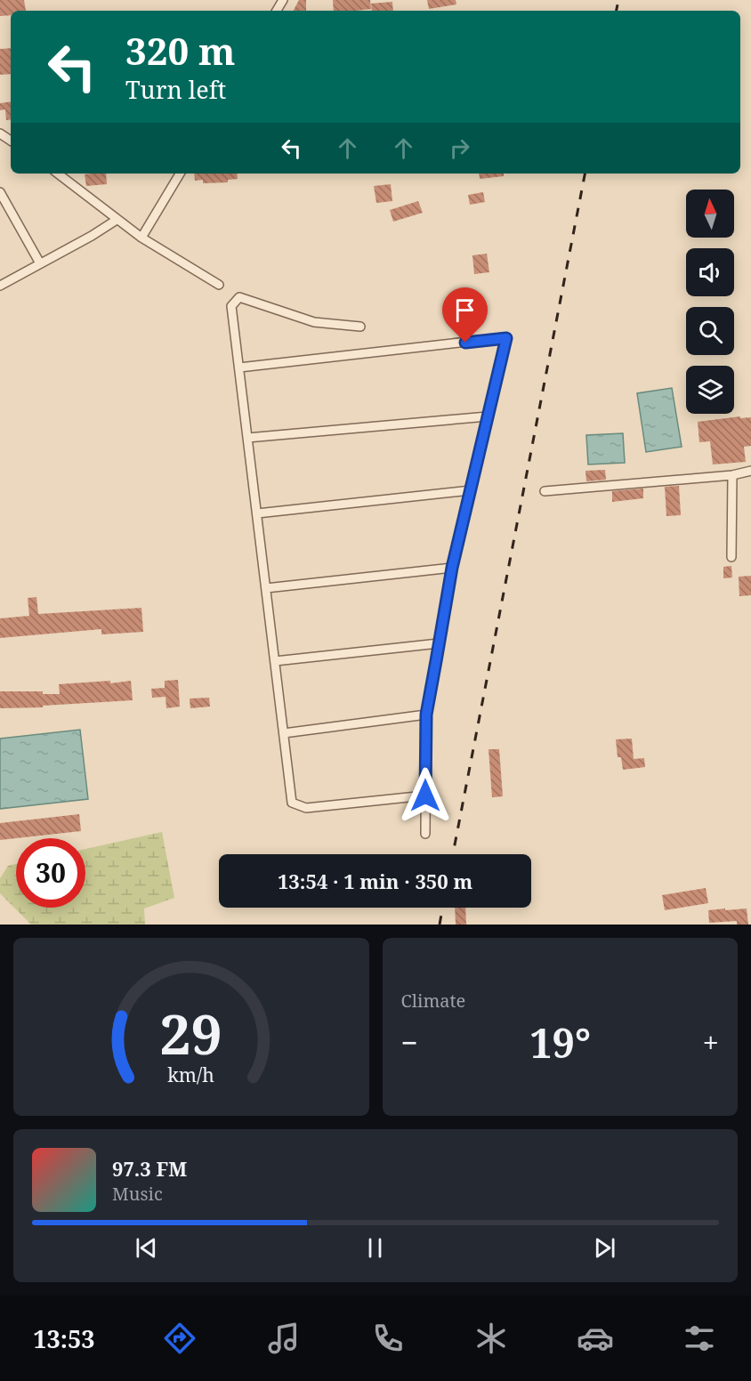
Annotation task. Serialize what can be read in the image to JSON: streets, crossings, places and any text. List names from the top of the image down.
{
  "north": "top",
  "page": {
    "turn": ["320 m", "Turn left"],
    "limit": "30",
    "trip": "13:54 · 1 min · 350 m",
    "tile": "Climate",
    "heat": ["−", "19°", "+"],
    "song": ["97.3 FM", "Music"],
    "tabs": "13:53",
    "gauge": ["29", "km/h"]
  }
}
